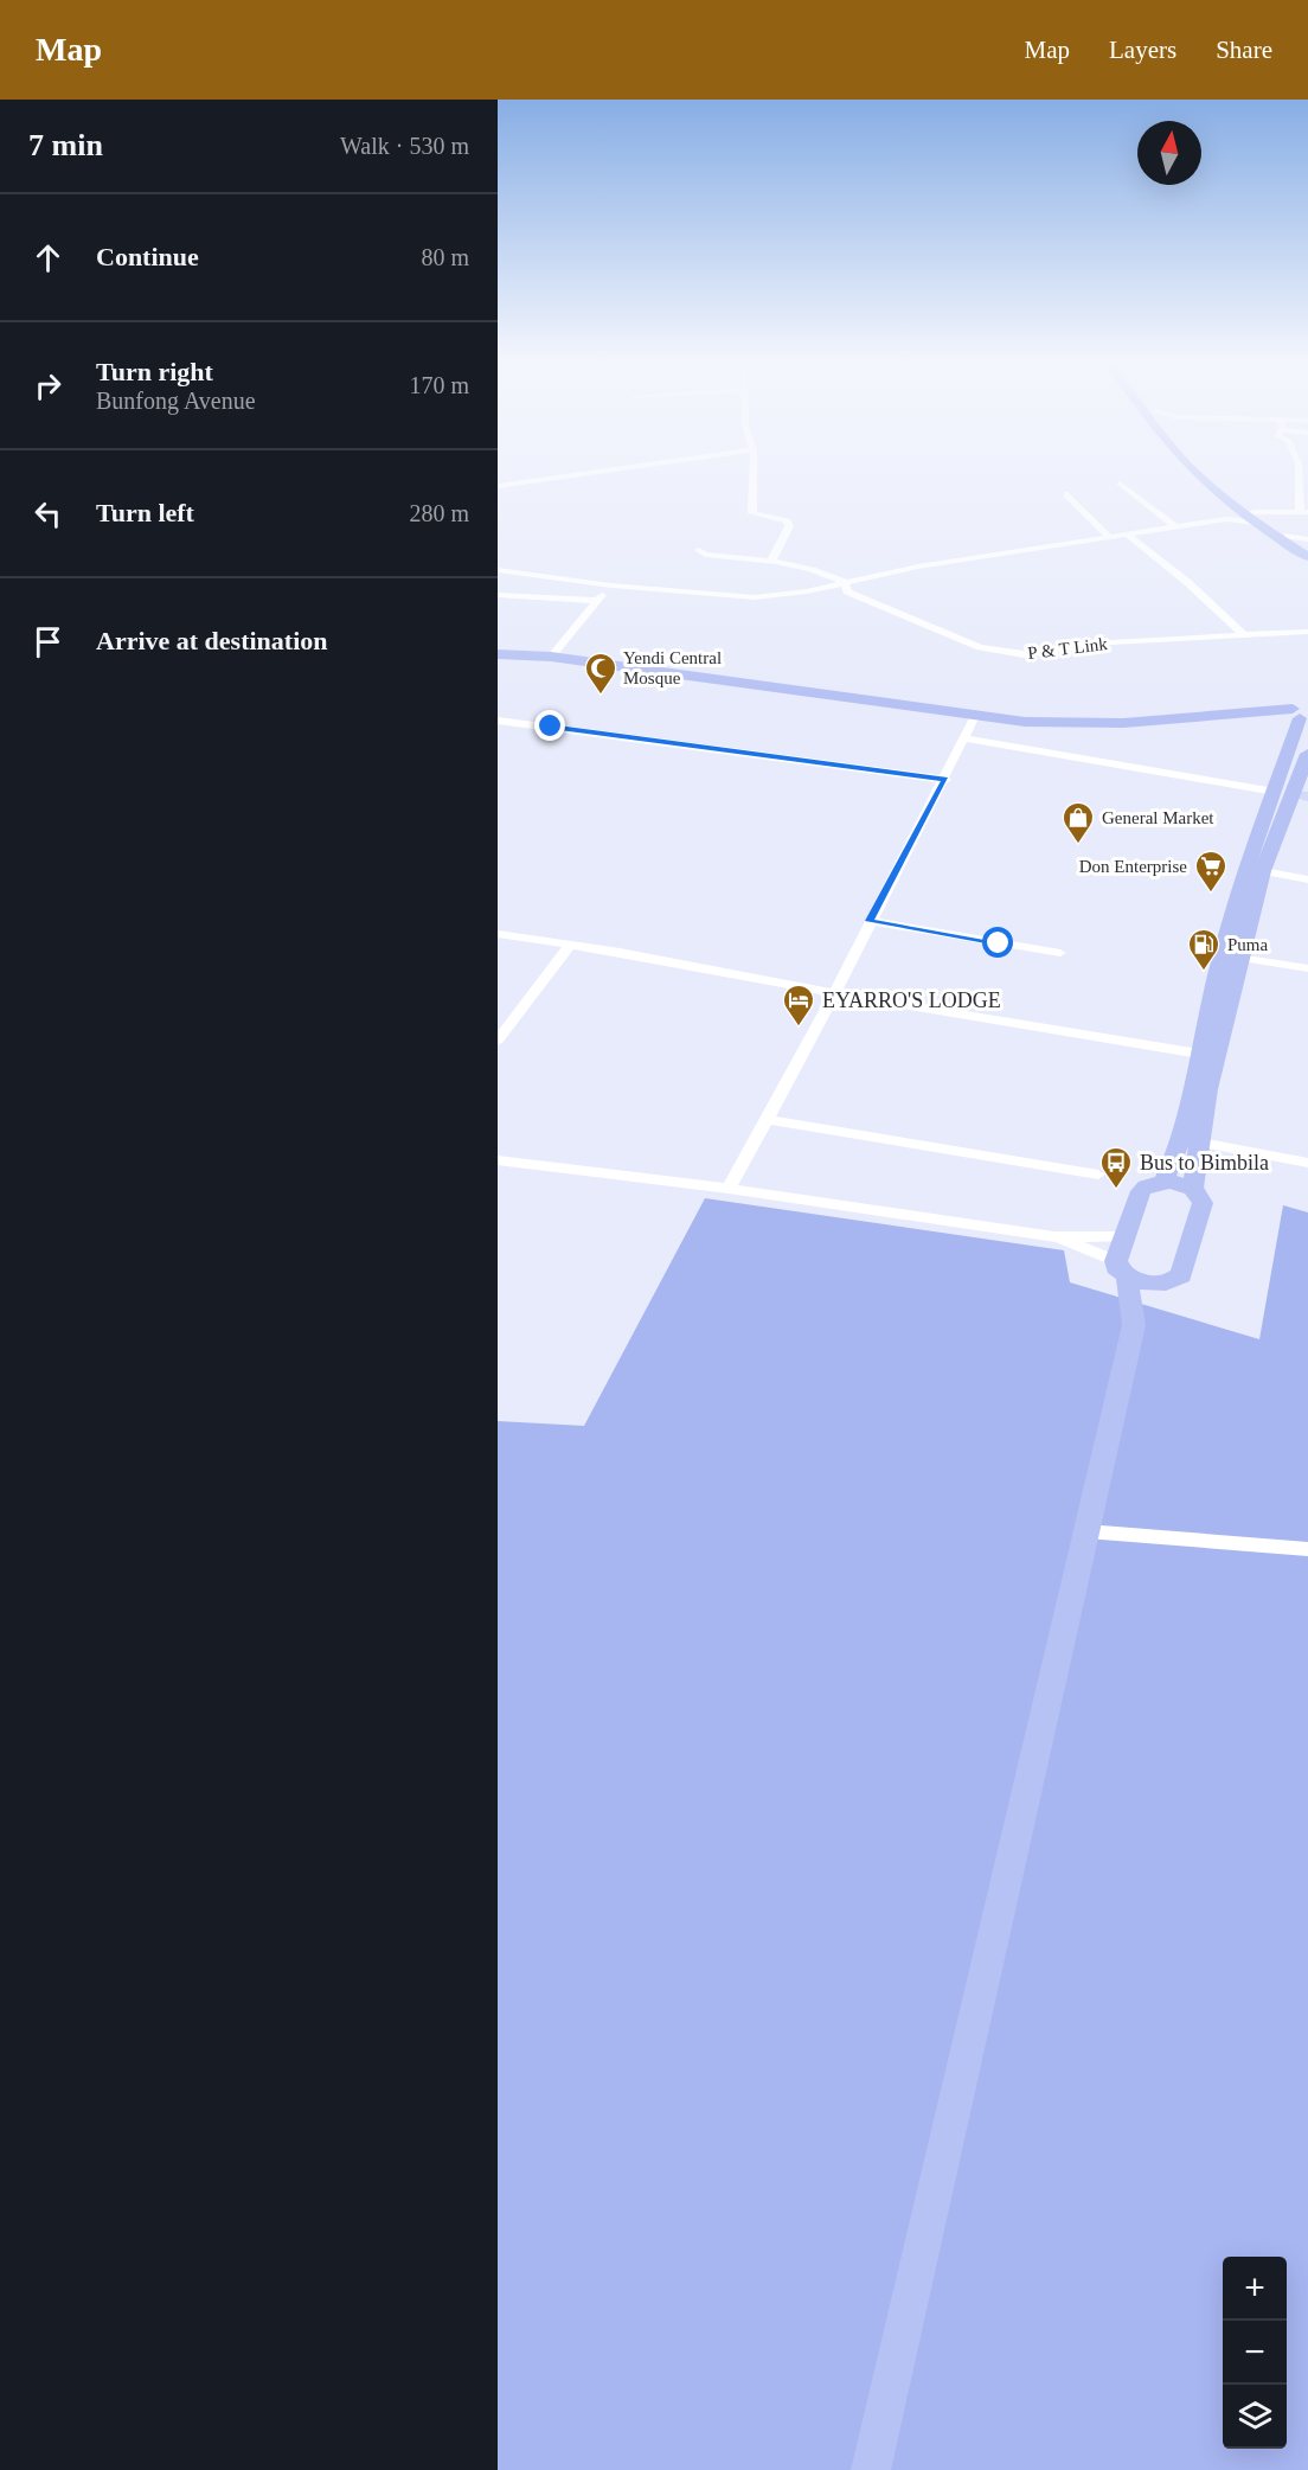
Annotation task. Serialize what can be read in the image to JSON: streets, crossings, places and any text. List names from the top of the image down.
{
  "streets": {
    "street": ["P & T Link"]
  },
  "places": {
    "mosque": ["Yendi Central Mosque"],
    "shop": ["General Market"],
    "supermarket": ["Don Enterprise"],
    "fuel station": ["Puma"],
    "hotel": ["EYARRO'S LODGE"],
    "bus stop": ["Bus to Bimbila"]
  },
  "north": "top",
  "page": {
    "header": "Map",
    "nav": ["Map", "Layers", "Share"],
    "heading": ["7 min", "Walk · 530 m"],
    "list": [
      ["Continue", "80 m"],
      ["Turn right", "Bunfong Avenue", "170 m"],
      ["Turn left", "280 m"],
      "Arrive at destination"
    ],
    "map_buttons": ["+", "−"]
  }
}
